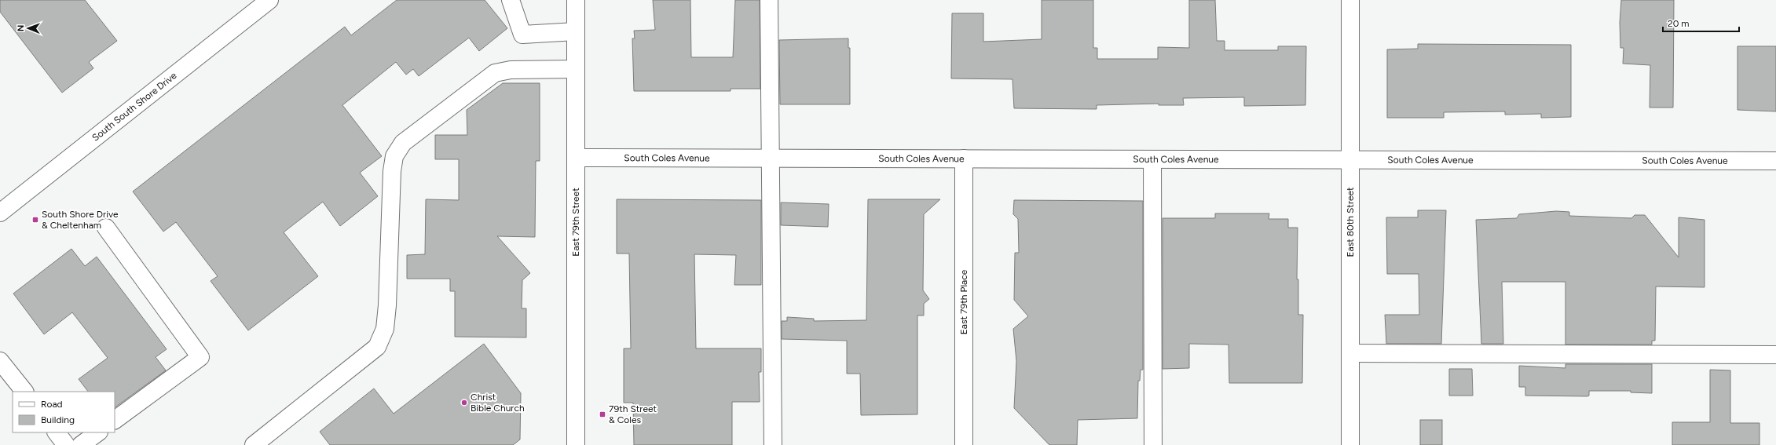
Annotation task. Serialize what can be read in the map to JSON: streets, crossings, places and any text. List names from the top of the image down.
{
  "streets": {
    "street": [
      "South South Shore Drive",
      "South Coles Avenue",
      "East 79th Street",
      "East 80th Street",
      "East 79th Place"
    ]
  },
  "crossings": [
    ["South Coles Avenue", "East 79th Street"],
    ["South Coles Avenue", "East 80th Street"],
    ["South Coles Avenue", "East 79th Place"]
  ],
  "places": {
    "transit": ["South Shore Drive & Cheltenham", "79th Street & Coles"],
    "other": ["Christ Bible Church"]
  },
  "legend": ["Road", "Building"],
  "scale_bar": "20 m",
  "north": "left"
}
